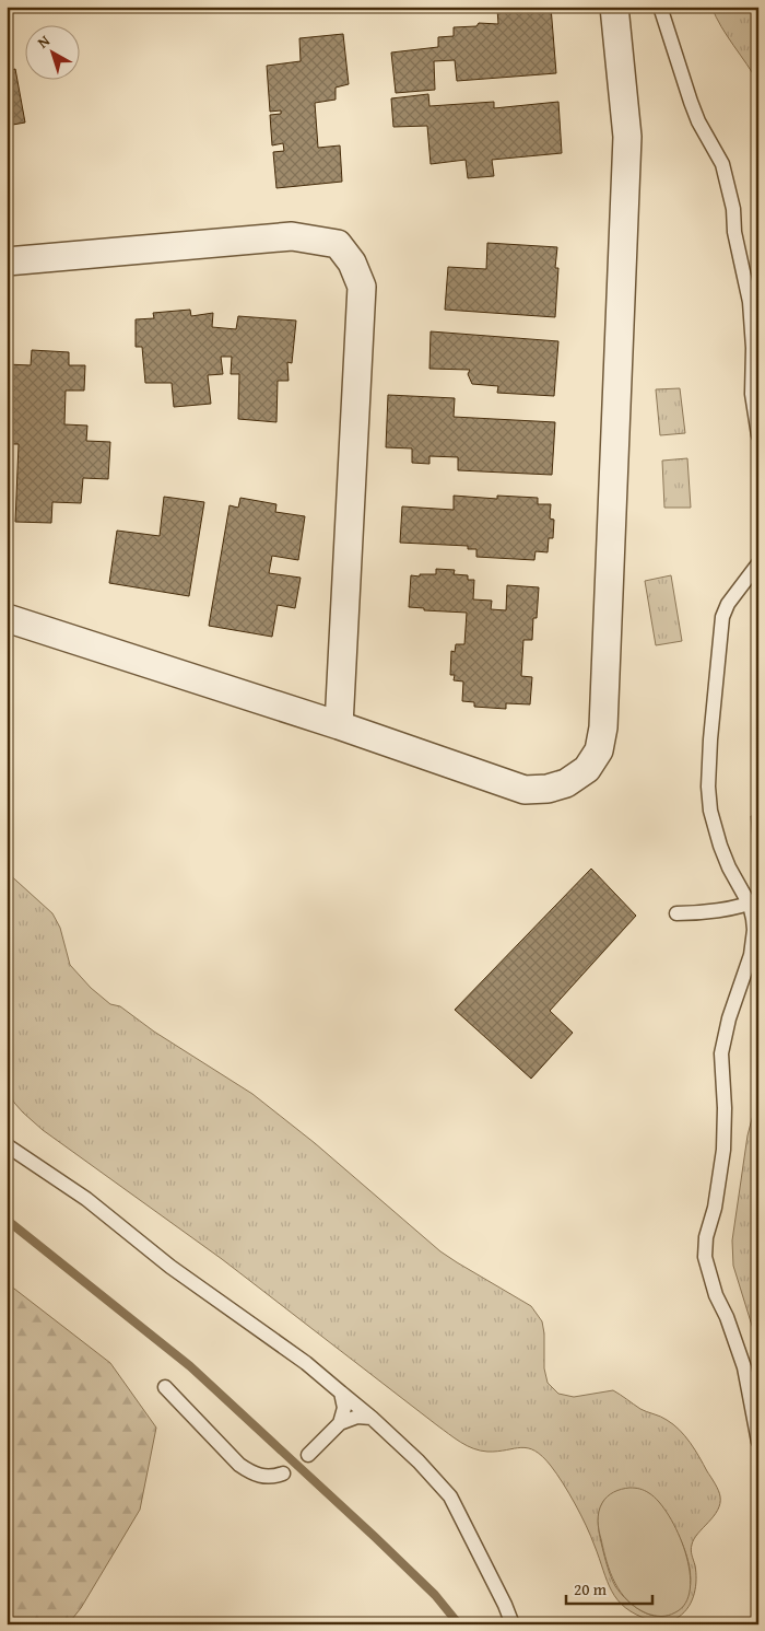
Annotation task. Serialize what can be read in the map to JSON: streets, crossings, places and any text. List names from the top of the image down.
{
  "scale_bar": "20 m",
  "north": "top left"
}
